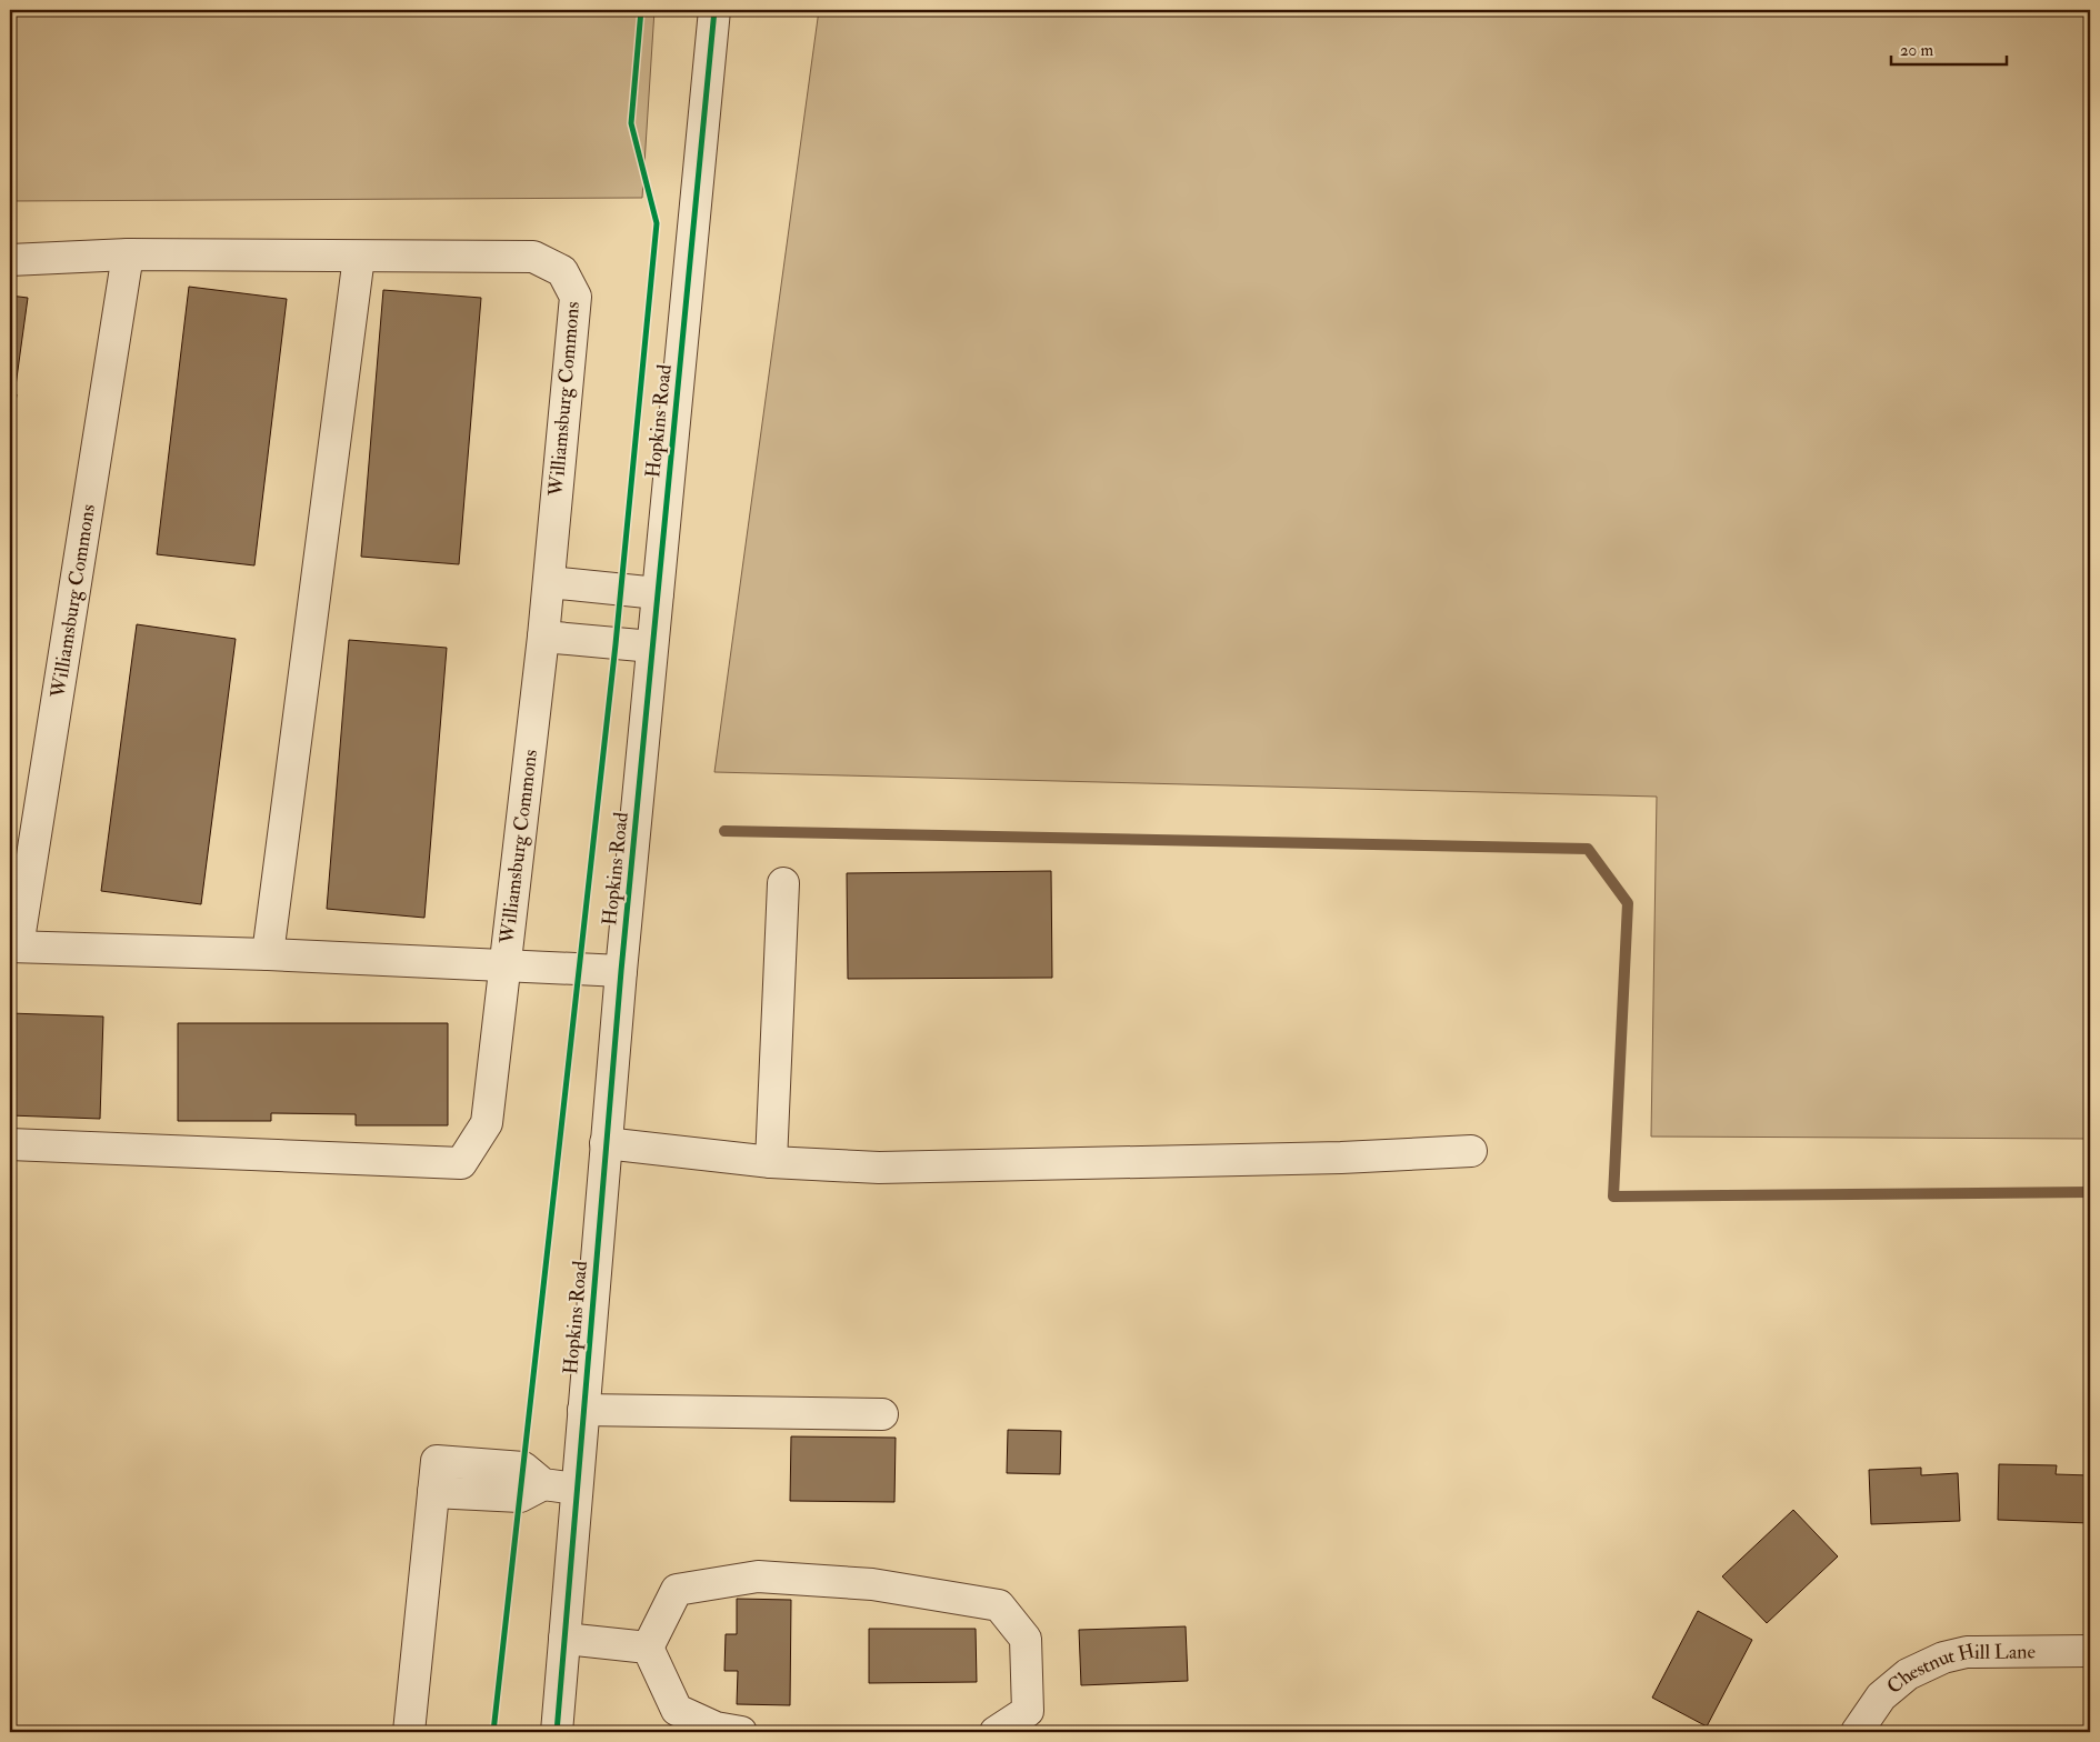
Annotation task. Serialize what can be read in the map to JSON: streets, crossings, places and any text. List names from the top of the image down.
{
  "streets": {
    "street": ["Williamsburg Commons", "Hopkins Road", "Chestnut Hill Lane"]
  },
  "crossings": [
    ["Williamsburg Commons", "Hopkins Road"]
  ],
  "scale_bar": "20 m"
}
